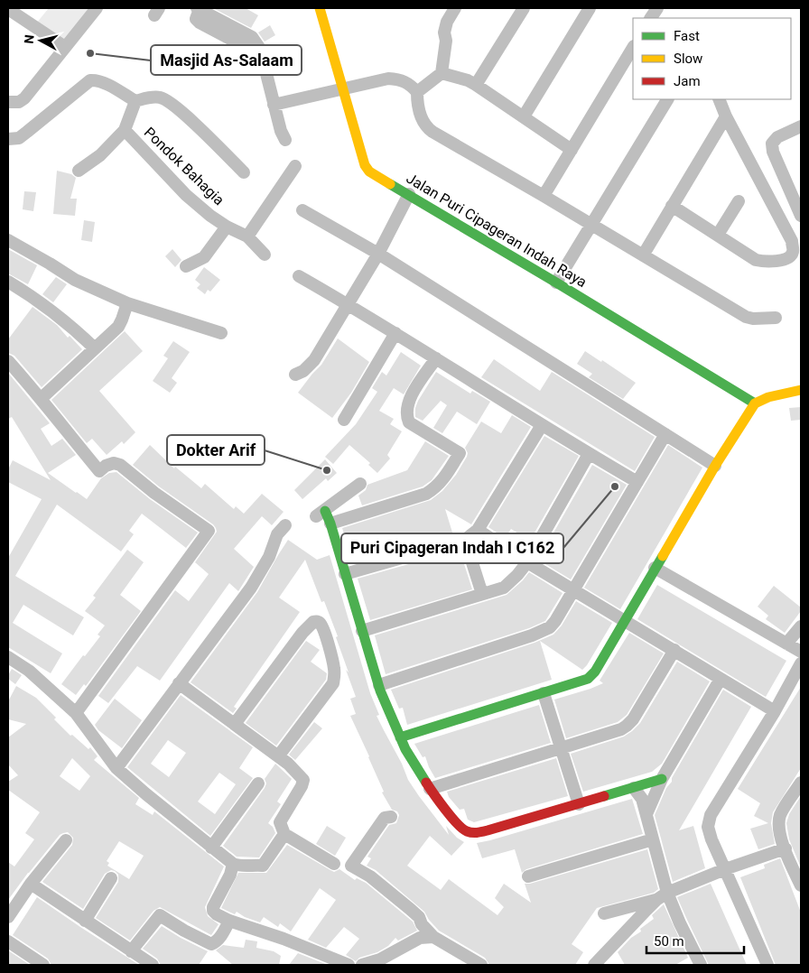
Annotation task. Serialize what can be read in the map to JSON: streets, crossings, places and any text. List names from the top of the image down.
{
  "streets": {
    "street": ["Pondok Bahagia", "Jalan Puri Cipageran Indah Raya"]
  },
  "places": ["Masjid As-Salaam", "Dokter Arif", "Puri Cipageran Indah I C162"],
  "legend": ["Fast", "Slow", "Jam"],
  "scale_bar": "50 m",
  "north": "left"
}
